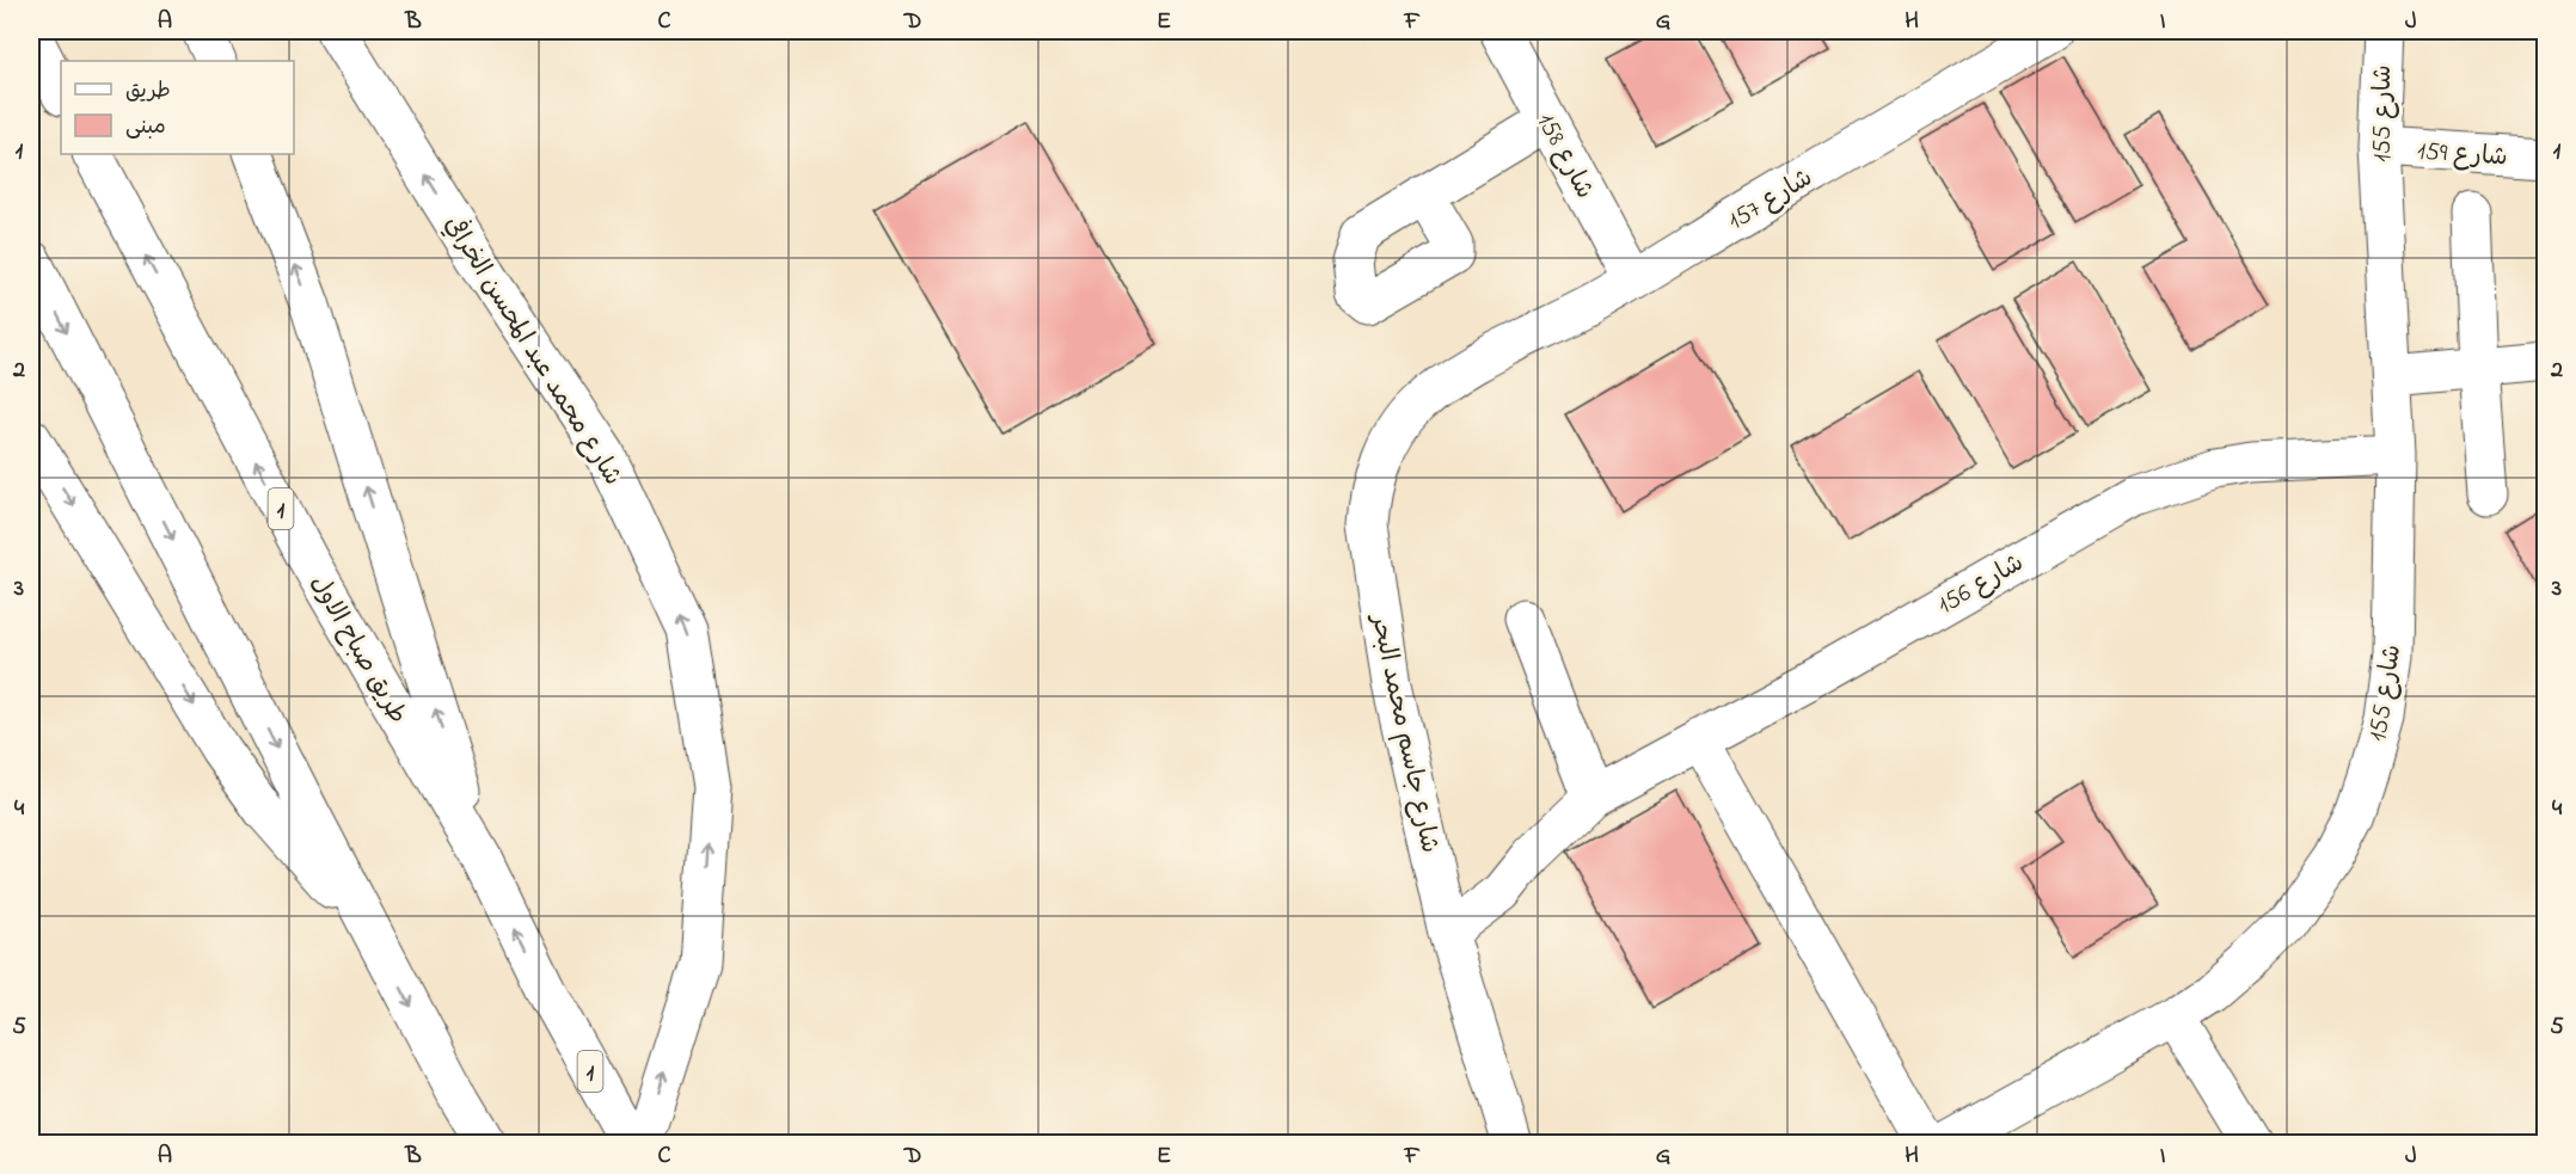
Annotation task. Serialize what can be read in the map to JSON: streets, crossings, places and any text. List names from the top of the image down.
{
  "streets": {
    "main road": [
      "شارع 155",
      "شارع 159",
      "شارع 158",
      "شارع 157",
      "شارع محمد عبد المحسن الخرافي",
      "1",
      "شارع 156",
      "طريق صباح الاول",
      "شارع جاسم محمد البحر"
    ]
  },
  "crossings": [
    ["شارع 155", "شارع 159"],
    ["شارع 155", "شارع 156"],
    ["شارع 158", "شارع 157"],
    ["شارع 157", "شارع جاسم محمد البحر"],
    ["شارع محمد عبد المحسن الخرافي", "طريق صباح الاول"],
    ["شارع 156", "شارع جاسم محمد البحر"]
  ],
  "legend": ["طريق", "مبنى"],
  "grid": {
    "columns": [
      "A",
      "B",
      "C",
      "D",
      "E",
      "F",
      "G",
      "H",
      "I",
      "J"
    ],
    "rows": [
      "1",
      "2",
      "3",
      "4",
      "5"
    ]
  }
}
